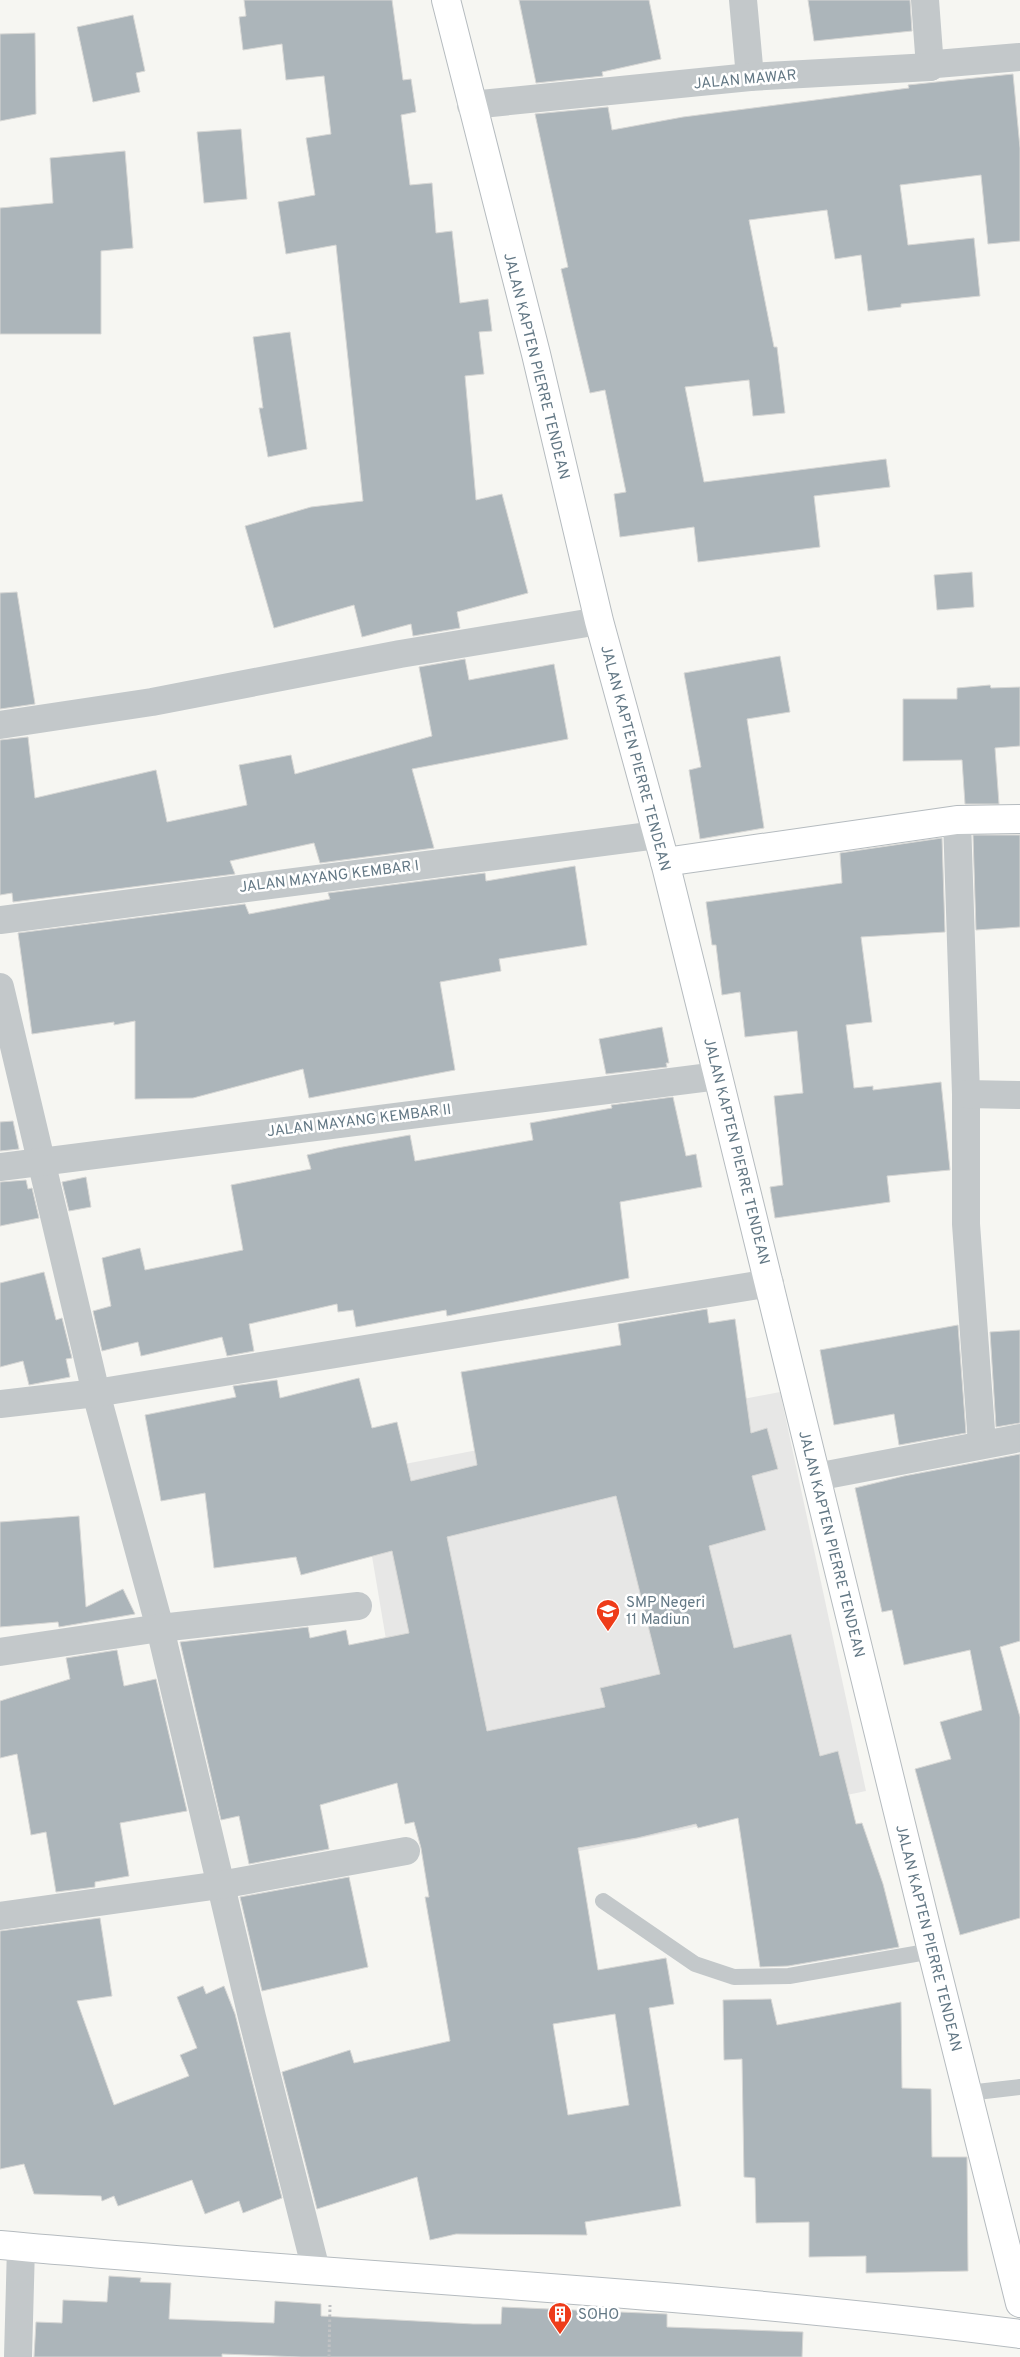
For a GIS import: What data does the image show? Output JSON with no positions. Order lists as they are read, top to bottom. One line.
{"streets":{"main road":["JALAN KAPTEN PIERRE TENDEAN"],"street":["JALAN MAWAR","JALAN MAYANG KEMBAR I","JALAN MAYANG KEMBAR II"]},"crossings":[["JALAN MAWAR","JALAN KAPTEN PIERRE TENDEAN"],["JALAN KAPTEN PIERRE TENDEAN","JALAN MAYANG KEMBAR I"],["JALAN KAPTEN PIERRE TENDEAN","JALAN MAYANG KEMBAR II"]],"places":{"school or university":["SMP Negeri 11 Madiun"],"building":["SOHO"]}}
